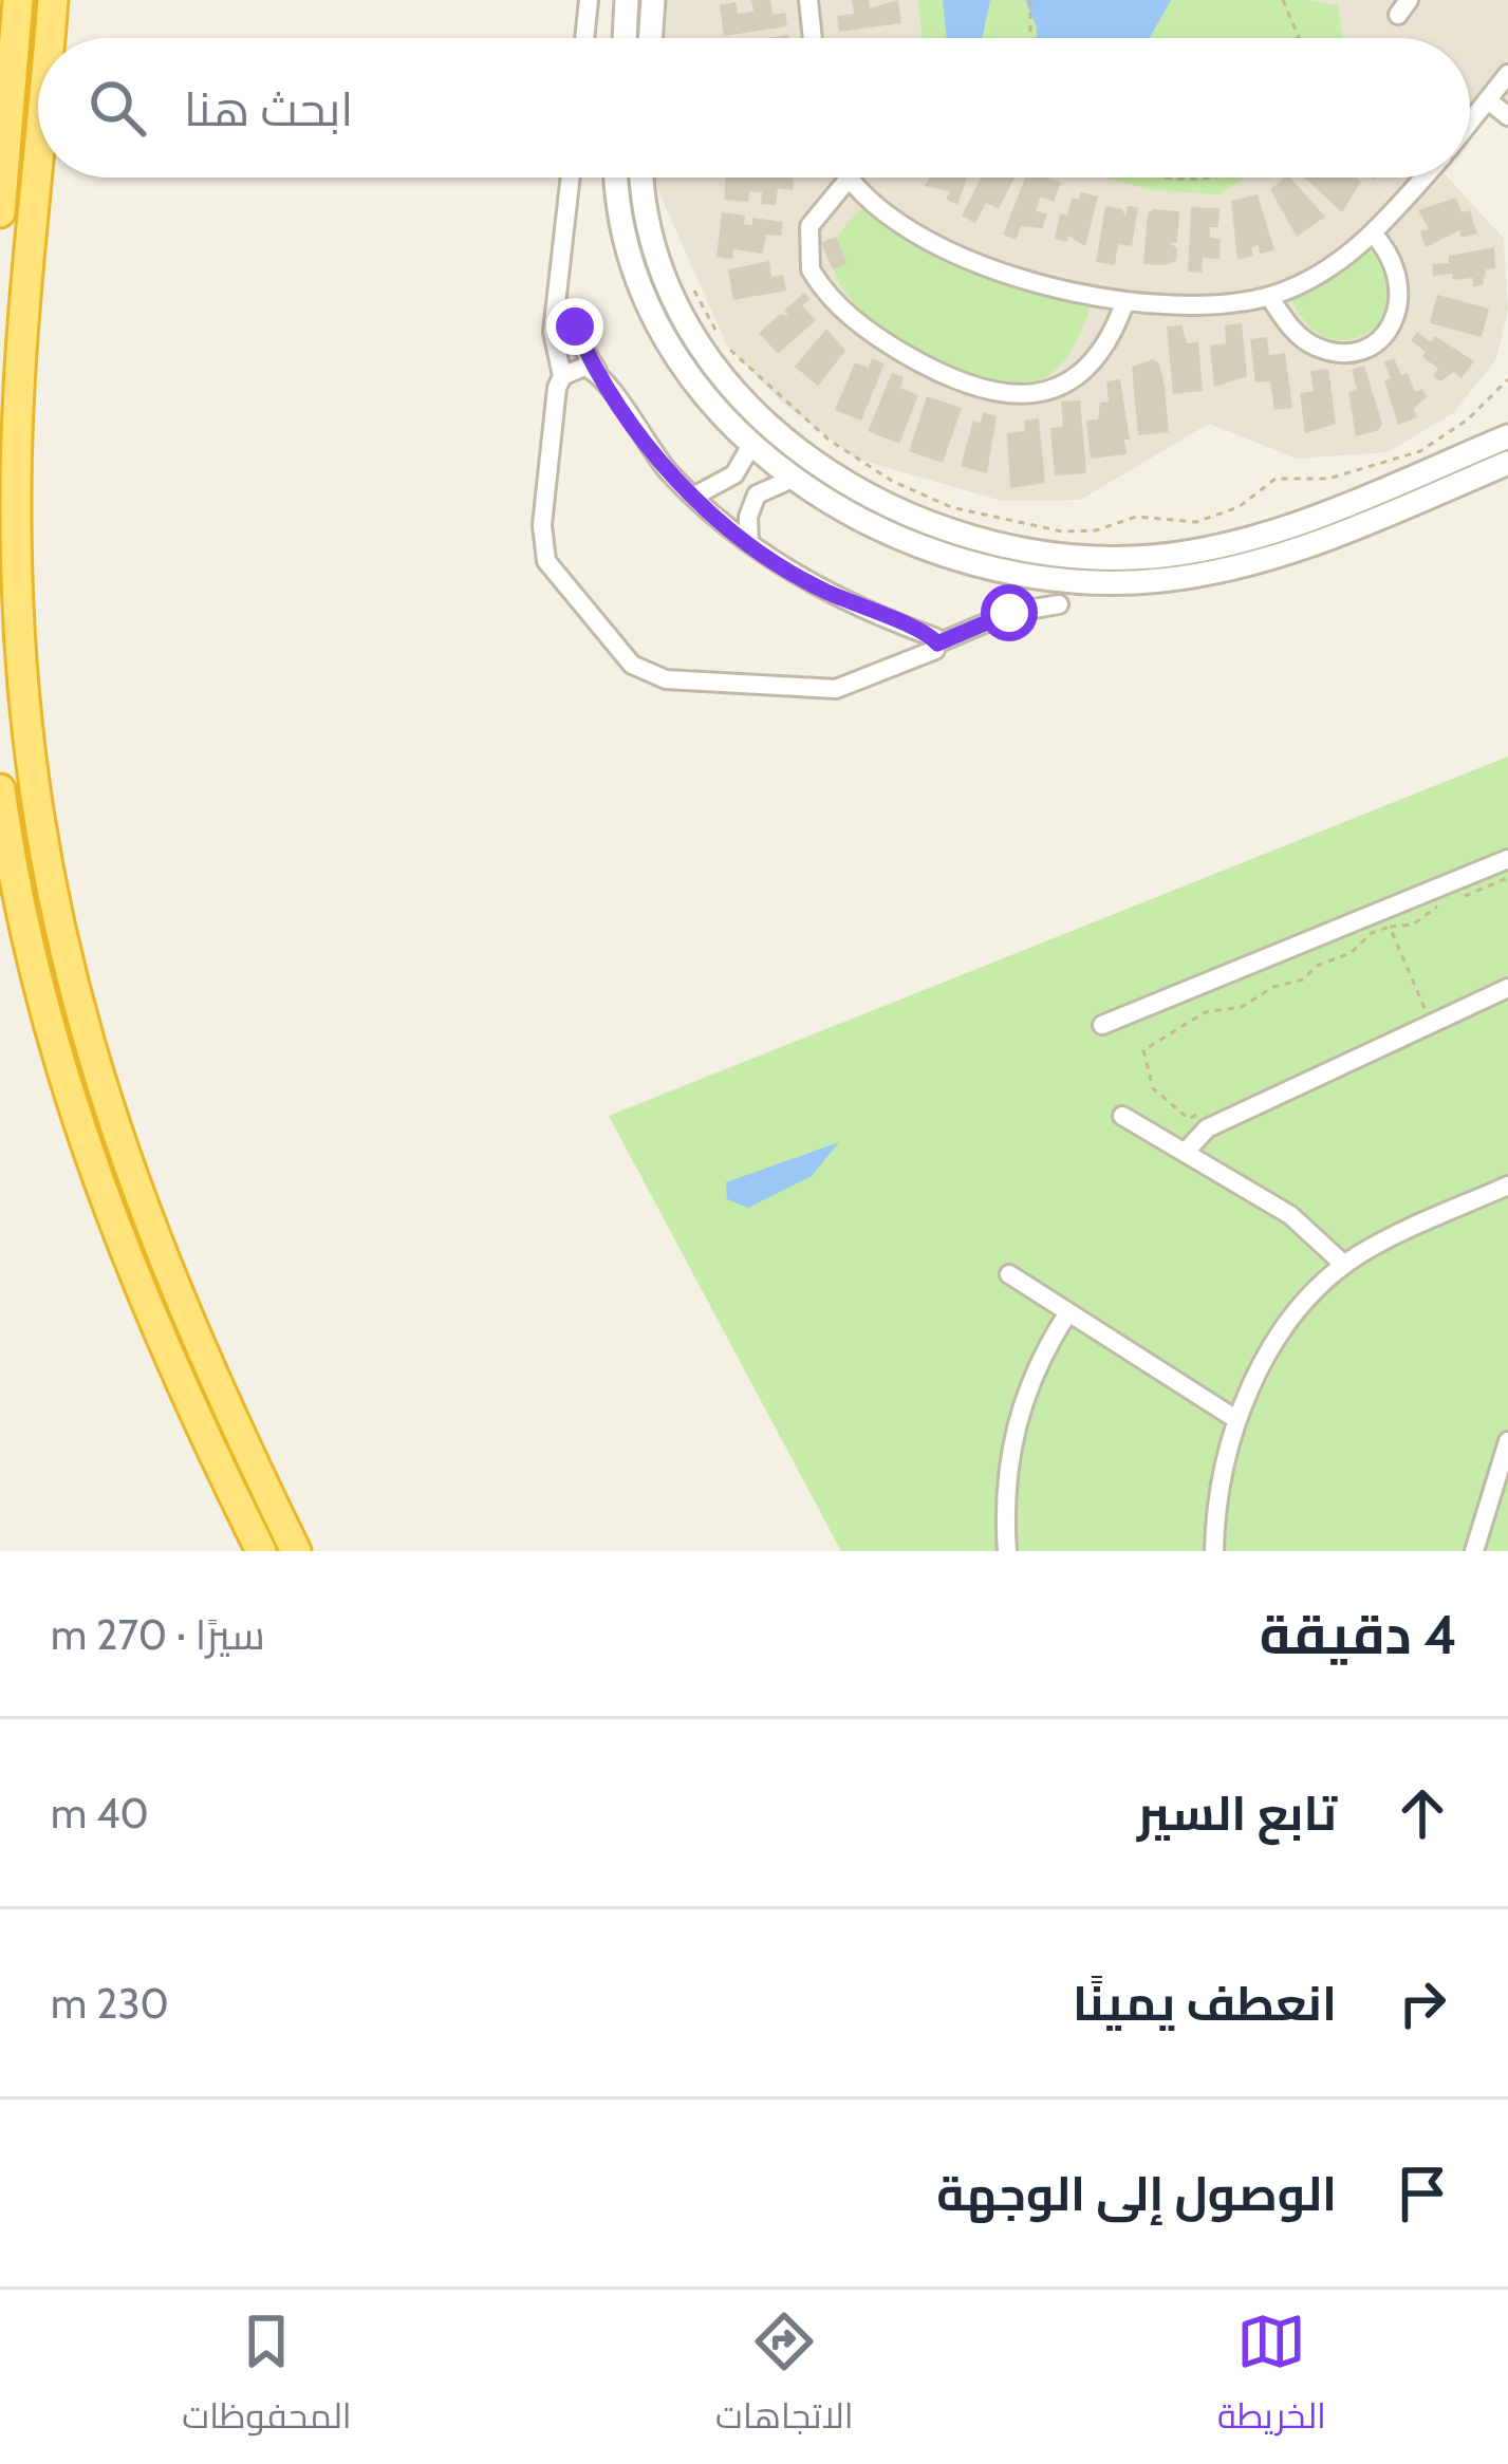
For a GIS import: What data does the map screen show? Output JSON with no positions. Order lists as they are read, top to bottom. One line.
{"page":{"search":"ابحث هنا","heading":["4 دقيقة","سيرًا · 270 m"],"list":[["تابع السير","40 m"],["انعطف يمينًا","230 m"],"الوصول إلى الوجهة"],"nav":["الخريطة","الاتجاهات","المحفوظات"]}}
